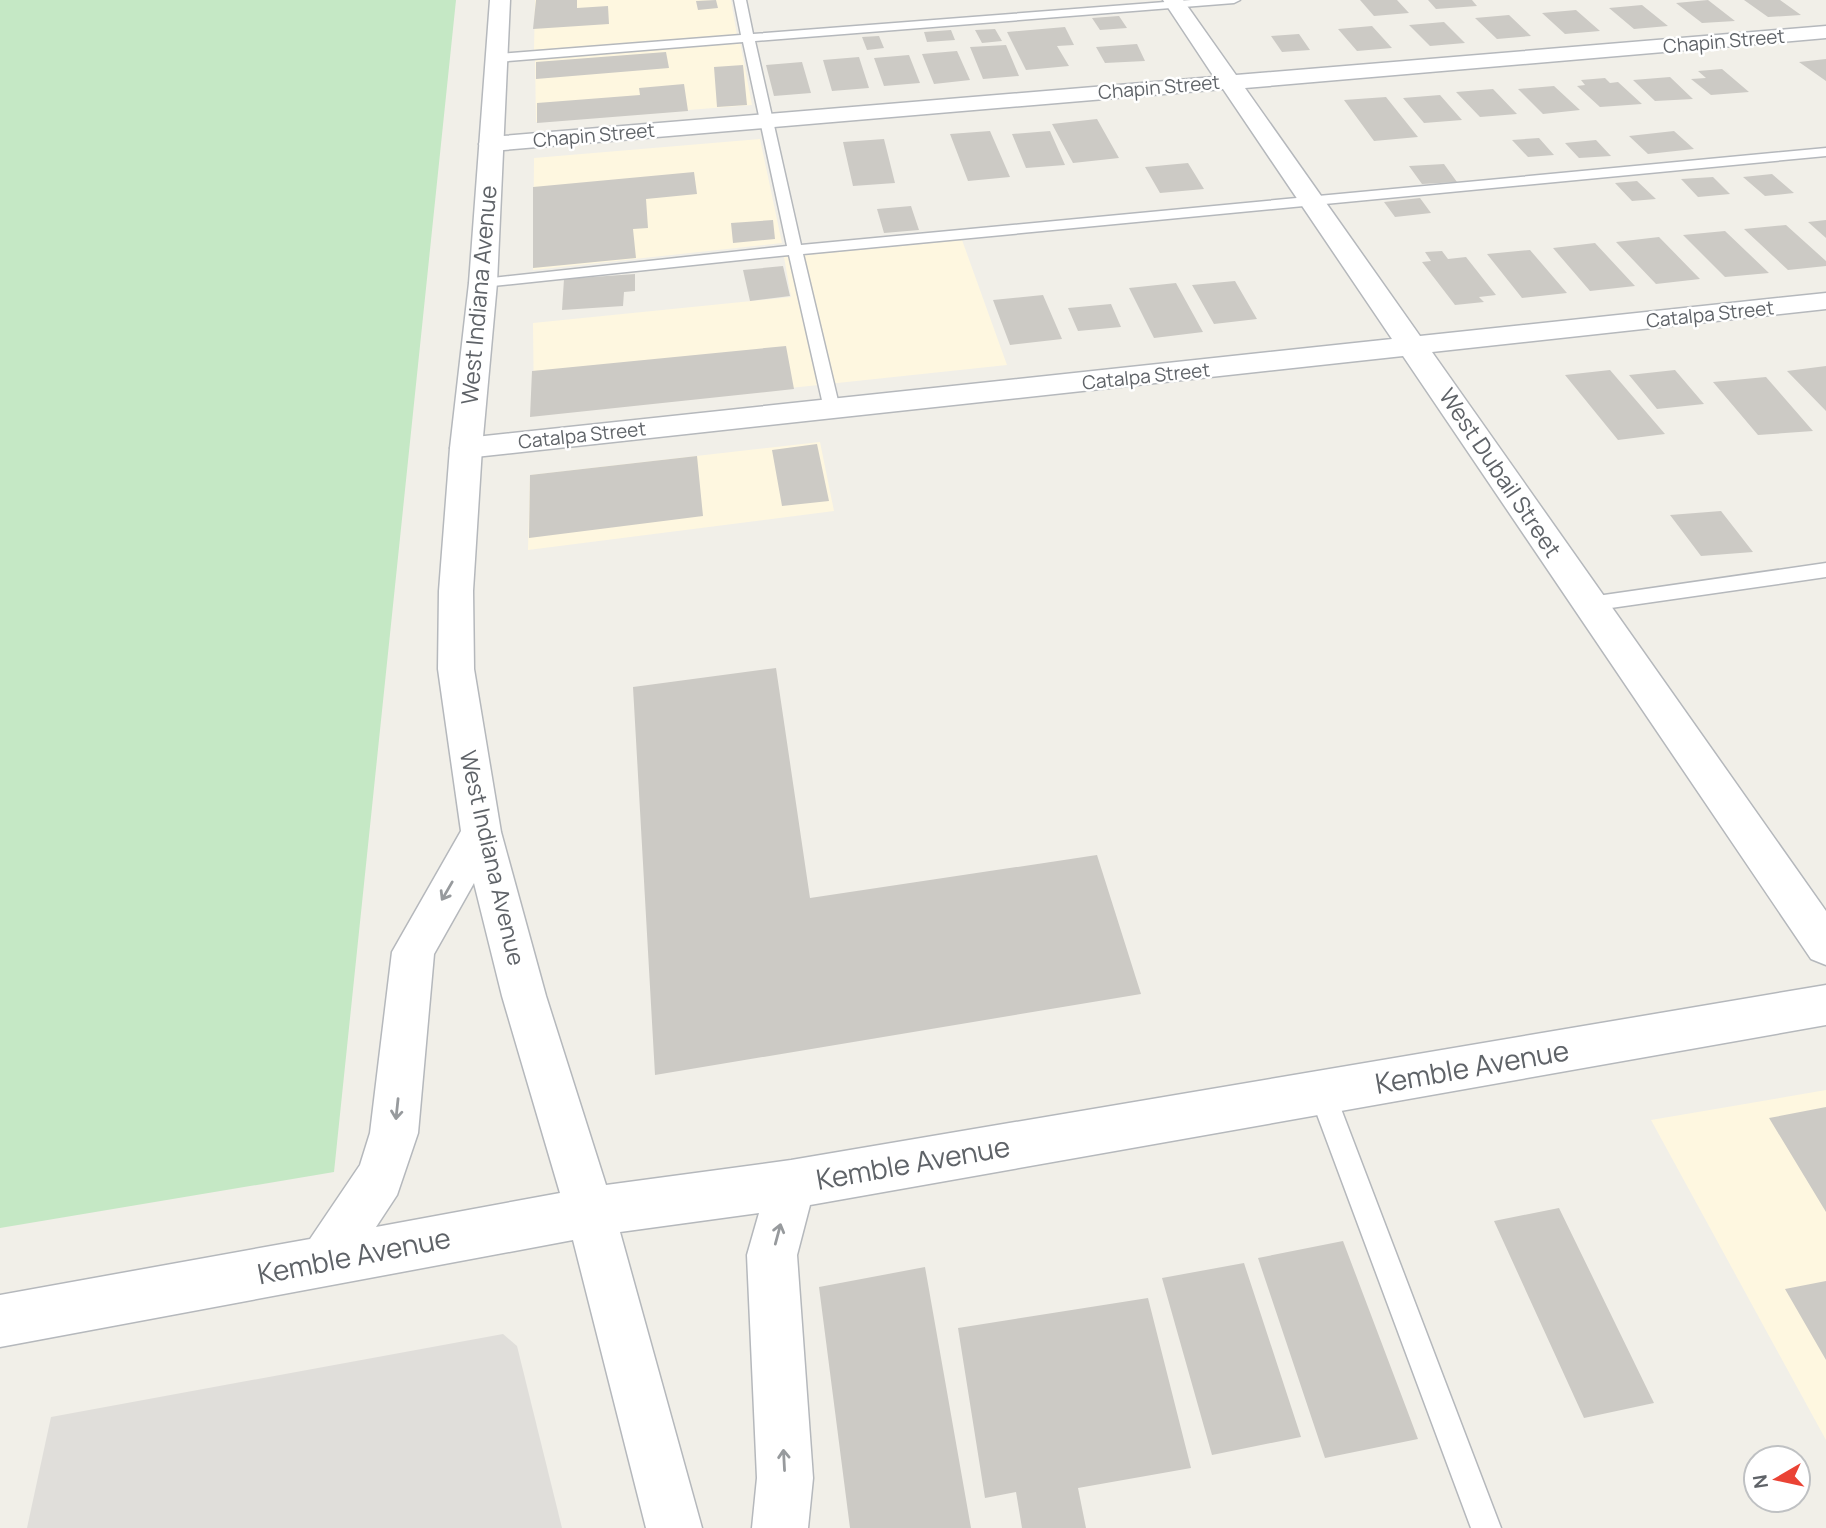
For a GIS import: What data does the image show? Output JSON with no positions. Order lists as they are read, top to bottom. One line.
{"streets":{"street":["Chapin Street","West Indiana Avenue","Catalpa Street","West Dubail Street","Kemble Avenue"]},"crossings":[["Chapin Street","West Indiana Avenue"],["Chapin Street","West Dubail Street"],["West Indiana Avenue","Catalpa Street"],["West Indiana Avenue","Kemble Avenue"],["Catalpa Street","West Dubail Street"]],"north":"left"}
